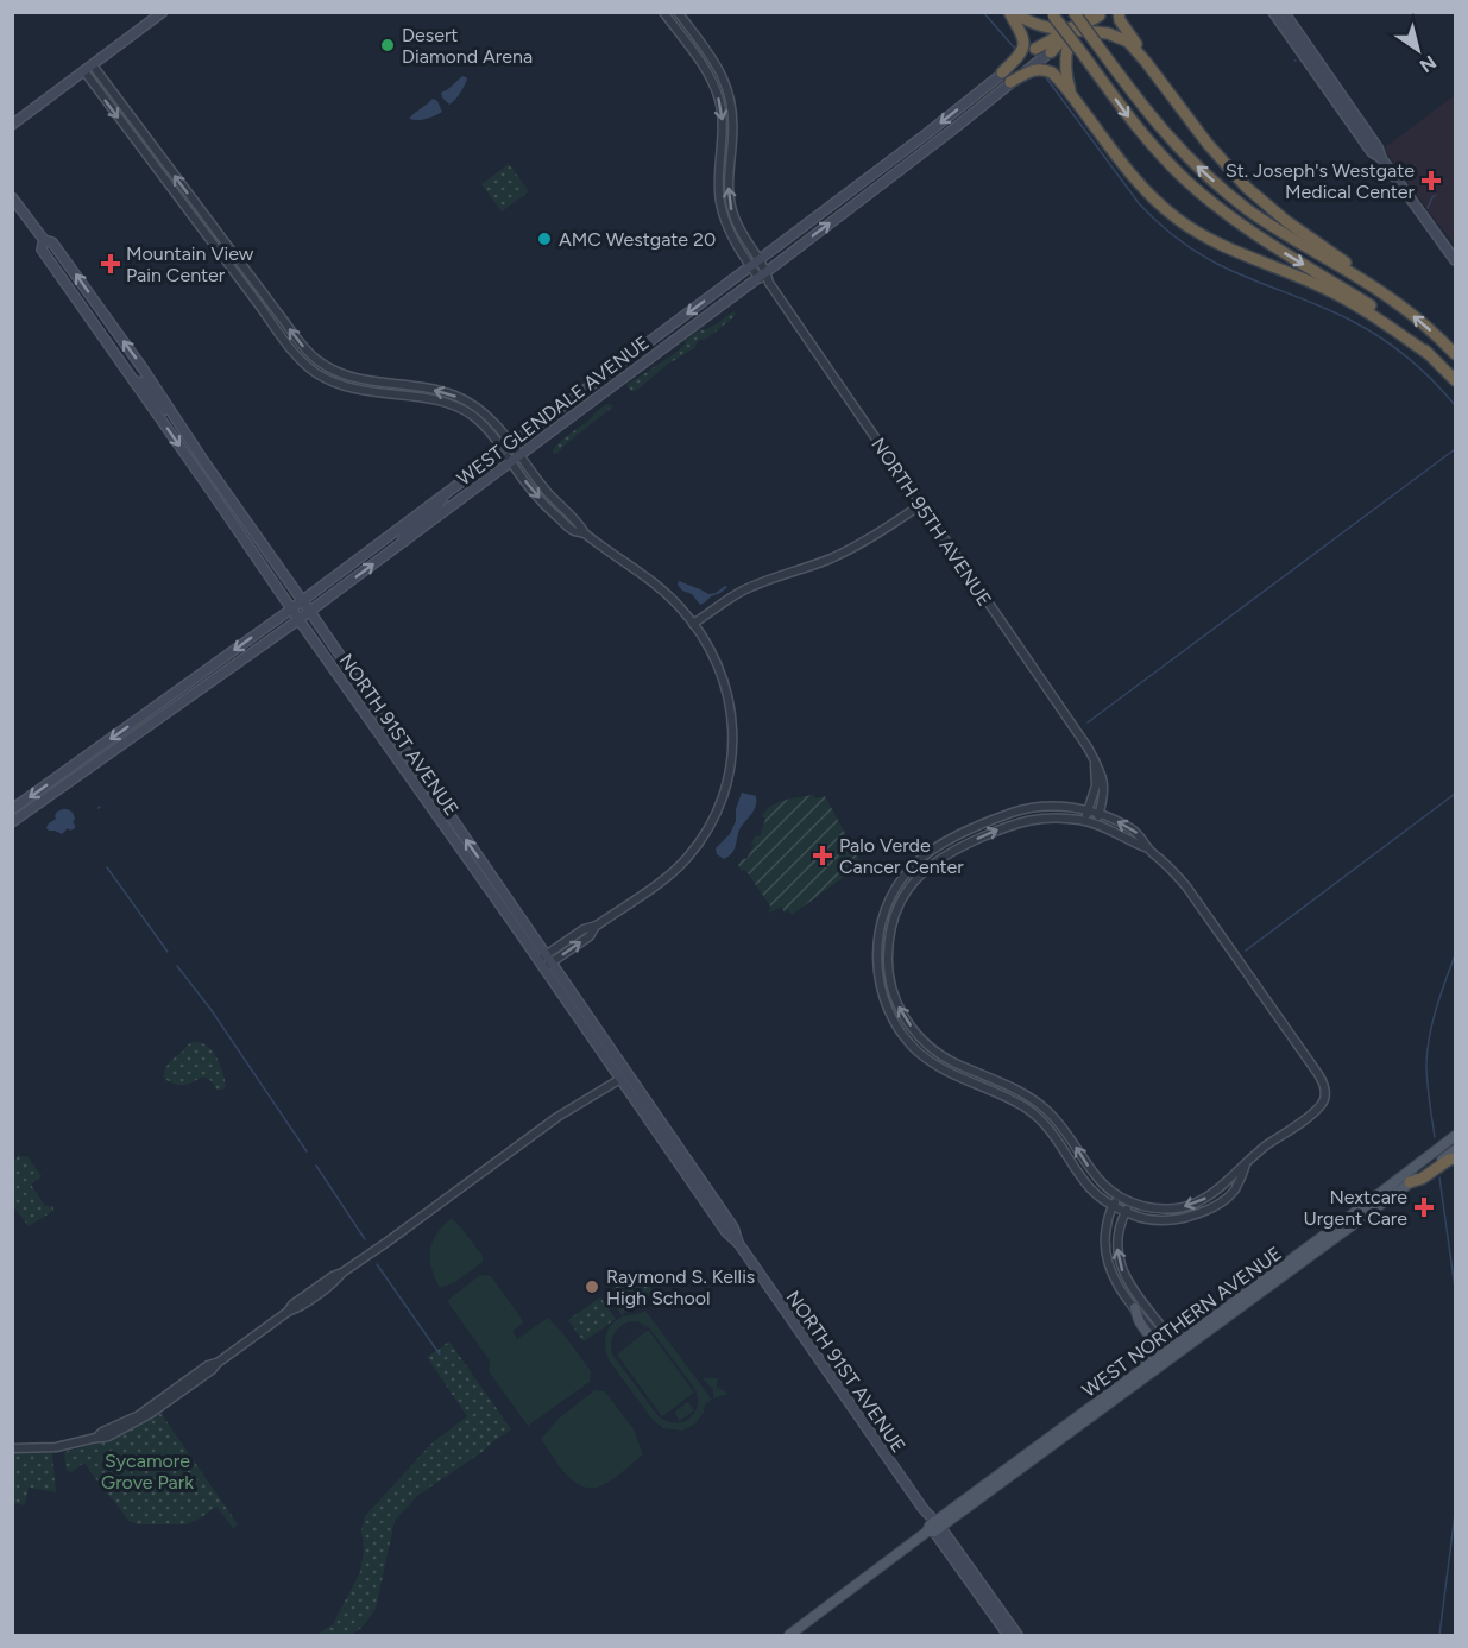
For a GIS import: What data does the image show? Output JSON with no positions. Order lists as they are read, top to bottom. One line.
{"streets":{"main road":["WEST GLENDALE AVENUE","NORTH 91ST AVENUE","WEST NORTHERN AVENUE"],"street":["NORTH 95TH AVENUE"]},"crossings":[["WEST GLENDALE AVENUE","NORTH 95TH AVENUE"],["WEST GLENDALE AVENUE","NORTH 91ST AVENUE"],["NORTH 91ST AVENUE","WEST NORTHERN AVENUE"]],"parks":["Sycamore Grove Park"],"places":{"other":["Desert Diamond Arena","AMC Westgate 20","Raymond S. Kellis High School"],"health":["St. Joseph's Westgate Medical Center","Mountain View Pain Center","Palo Verde Cancer Center","Nextcare Urgent Care"]},"north":"bottom right"}
